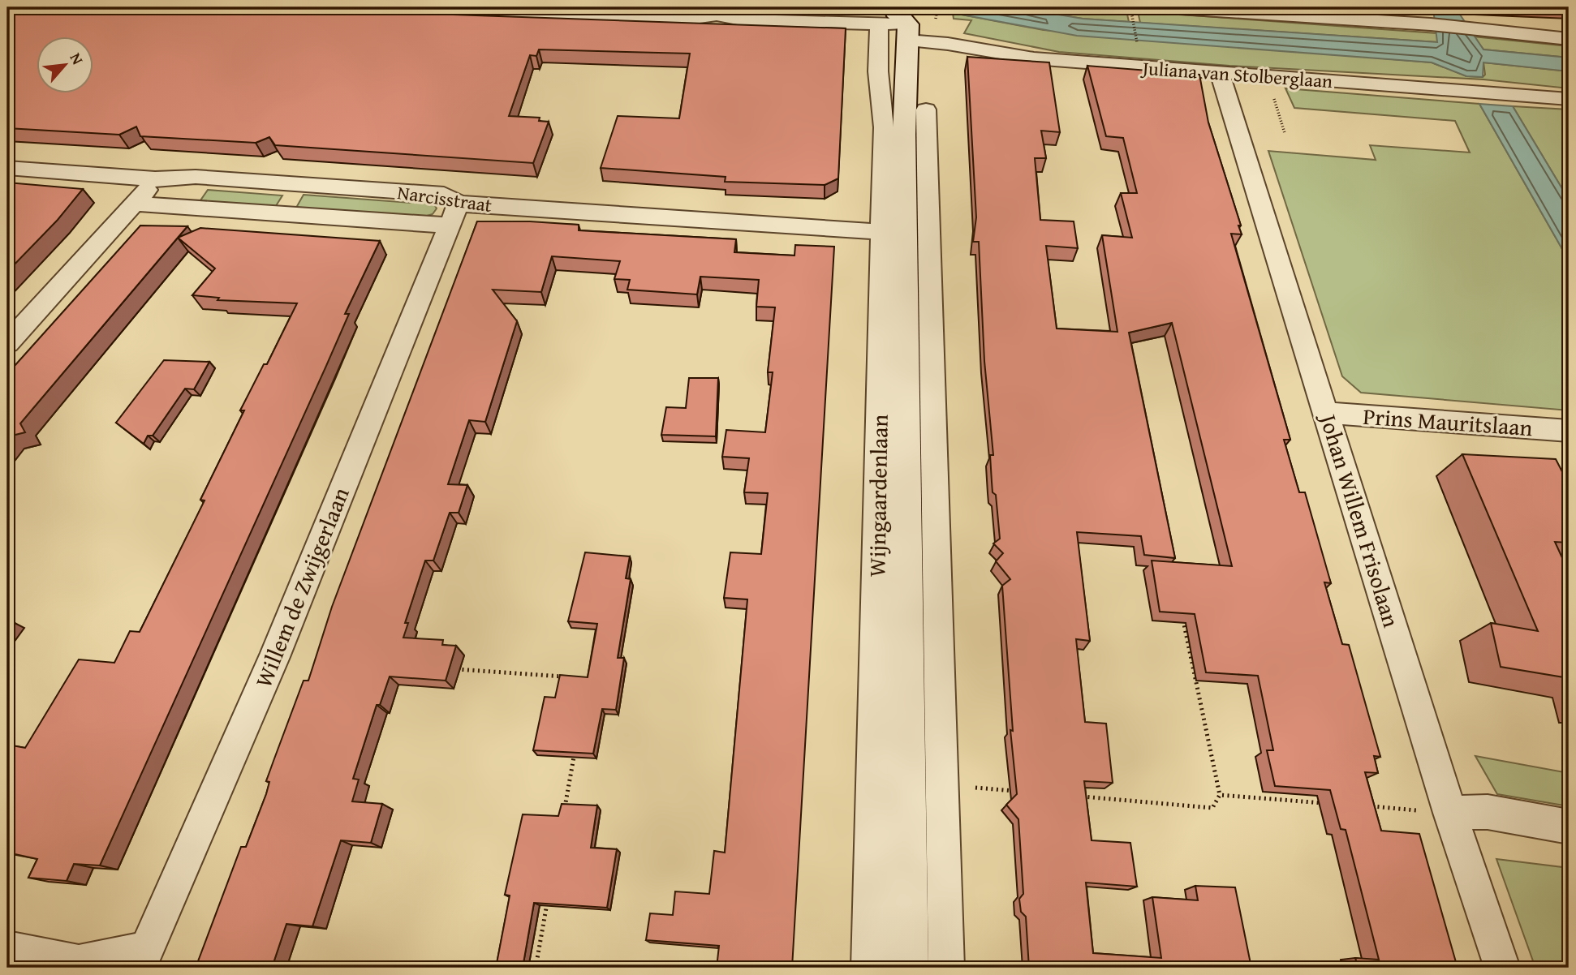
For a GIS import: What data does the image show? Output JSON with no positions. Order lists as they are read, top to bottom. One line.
{"streets":{"main road":["Wijngaardenlaan"],"street":["Juliana van Stolberglaan","Narcisstraat","Prins Mauritslaan","Johan Willem Frisolaan","Willem de Zwijgerlaan"]},"crossings":[["Juliana van Stolberglaan","Wijngaardenlaan"],["Juliana van Stolberglaan","Johan Willem Frisolaan"],["Narcisstraat","Wijngaardenlaan"],["Narcisstraat","Willem de Zwijgerlaan"],["Prins Mauritslaan","Johan Willem Frisolaan"]],"north":"top right"}
